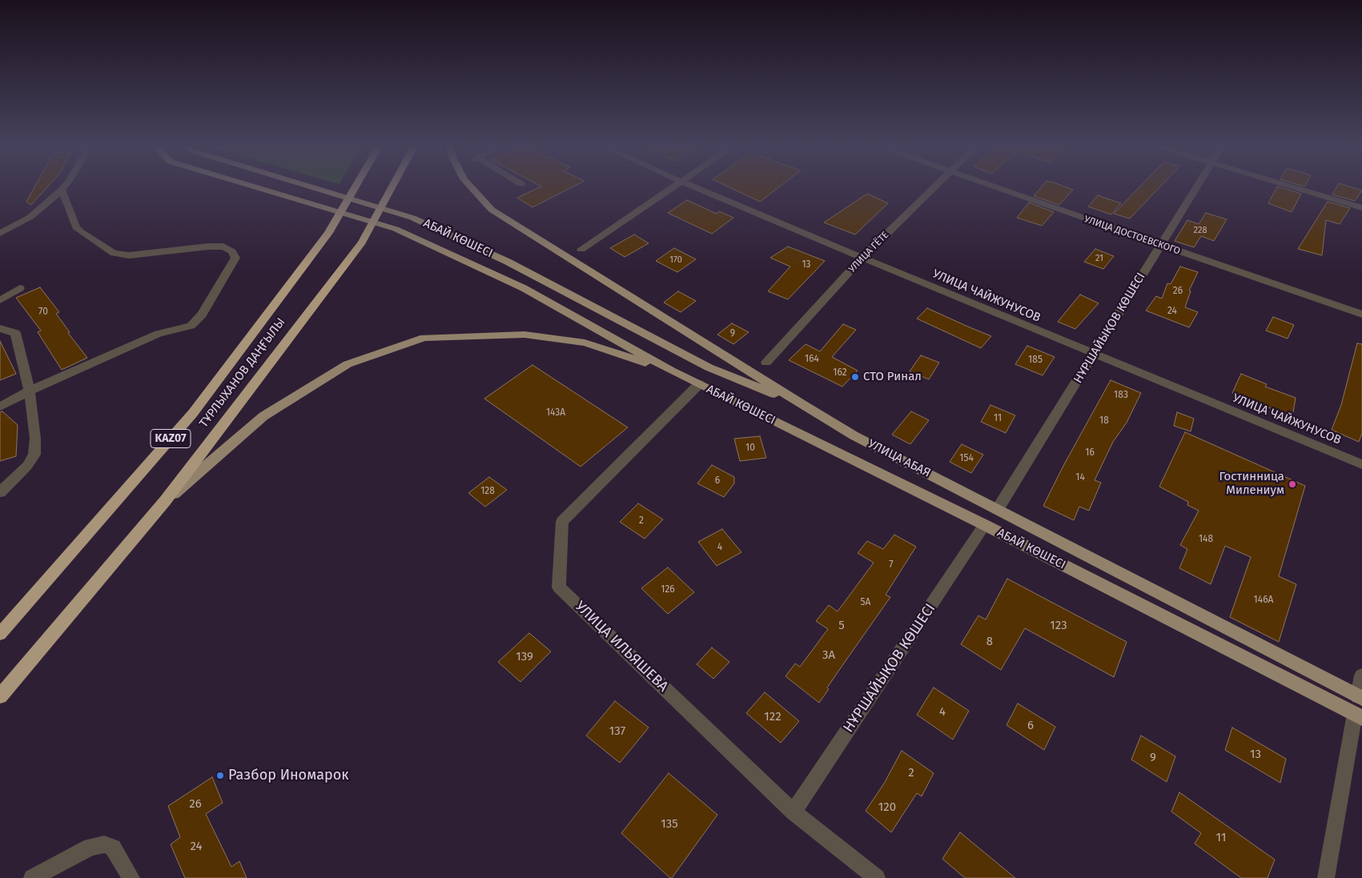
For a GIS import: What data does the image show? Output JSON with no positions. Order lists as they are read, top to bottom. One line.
{"streets":{"highway":["ТҰРЛЫХАНОВ ДАҢҒЫЛЫ","KAZ07"],"main road":["АБАЙ КӨШЕСІ","УЛИЦА АБАЯ"],"street":["УЛИЦА ДОСТОЕВСКОГО","УЛИЦА ГЁТЕ","УЛИЦА ЧАЙЖУНУСОВ","НҰРШАЙЫҚОВ КӨШЕСІ","УЛИЦА ИЛЬЯШЕВА"]},"crossings":[["УЛИЦА ДОСТОЕВСКОГО","НҰРШАЙЫҚОВ КӨШЕСІ"],["АБАЙ КӨШЕСІ","НҰРШАЙЫҚОВ КӨШЕСІ"],["АБАЙ КӨШЕСІ","УЛИЦА АБАЯ"],["АБАЙ КӨШЕСІ","УЛИЦА ИЛЬЯШЕВА"],["УЛИЦА ГЁТЕ","УЛИЦА ЧАЙЖУНУСОВ"],["УЛИЦА ЧАЙЖУНУСОВ","НҰРШАЙЫҚОВ КӨШЕСІ"],["НҰРШАЙЫҚОВ КӨШЕСІ","УЛИЦА АБАЯ"],["НҰРШАЙЫҚОВ КӨШЕСІ","УЛИЦА ИЛЬЯШЕВА"]],"places":["СТО Ринал","Гостинница Милениум","Разбор Иномарок"],"house_numbers":["228","21","170","13","26","24","70","9","164","185","162","183","143А","11","18","10","16","154","14","6","128","2","148","4","7","126","146А","5A","5","123","8","3A","139","4","122","6","137","13","9","2","26","120","135","11","24"]}
